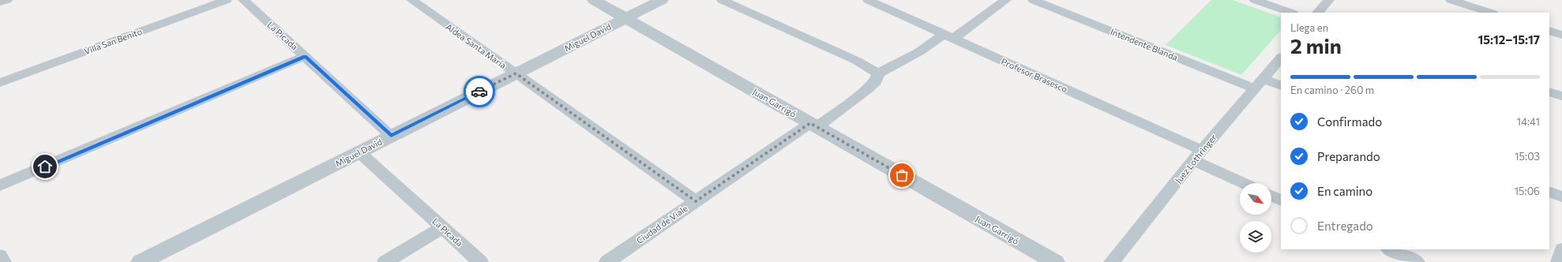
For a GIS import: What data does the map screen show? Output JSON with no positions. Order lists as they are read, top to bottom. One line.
{"streets":{"street":["La Picada","Miguel David","Villa San Benito","Intendente Blanda","Aldea Santa María","Profesor Brasesco","Juan Garrigó","Juez Lothringer","Ciudad de Viale"]},"crossings":[["La Picada","Miguel David"],["Miguel David","Aldea Santa María"],["Miguel David","Juan Garrigó"],["Intendente Blanda","Juez Lothringer"],["Aldea Santa María","Ciudad de Viale"],["Profesor Brasesco","Juez Lothringer"],["Juan Garrigó","Ciudad de Viale"]],"north":"bottom right","page":{"heading":["2 min","Llega en","15:12–15:17"],"bar":"En camino · 260 m","list":[["Confirmado","14:41"],["Preparando","15:03"],["En camino","15:06"],"Entregado"]}}
